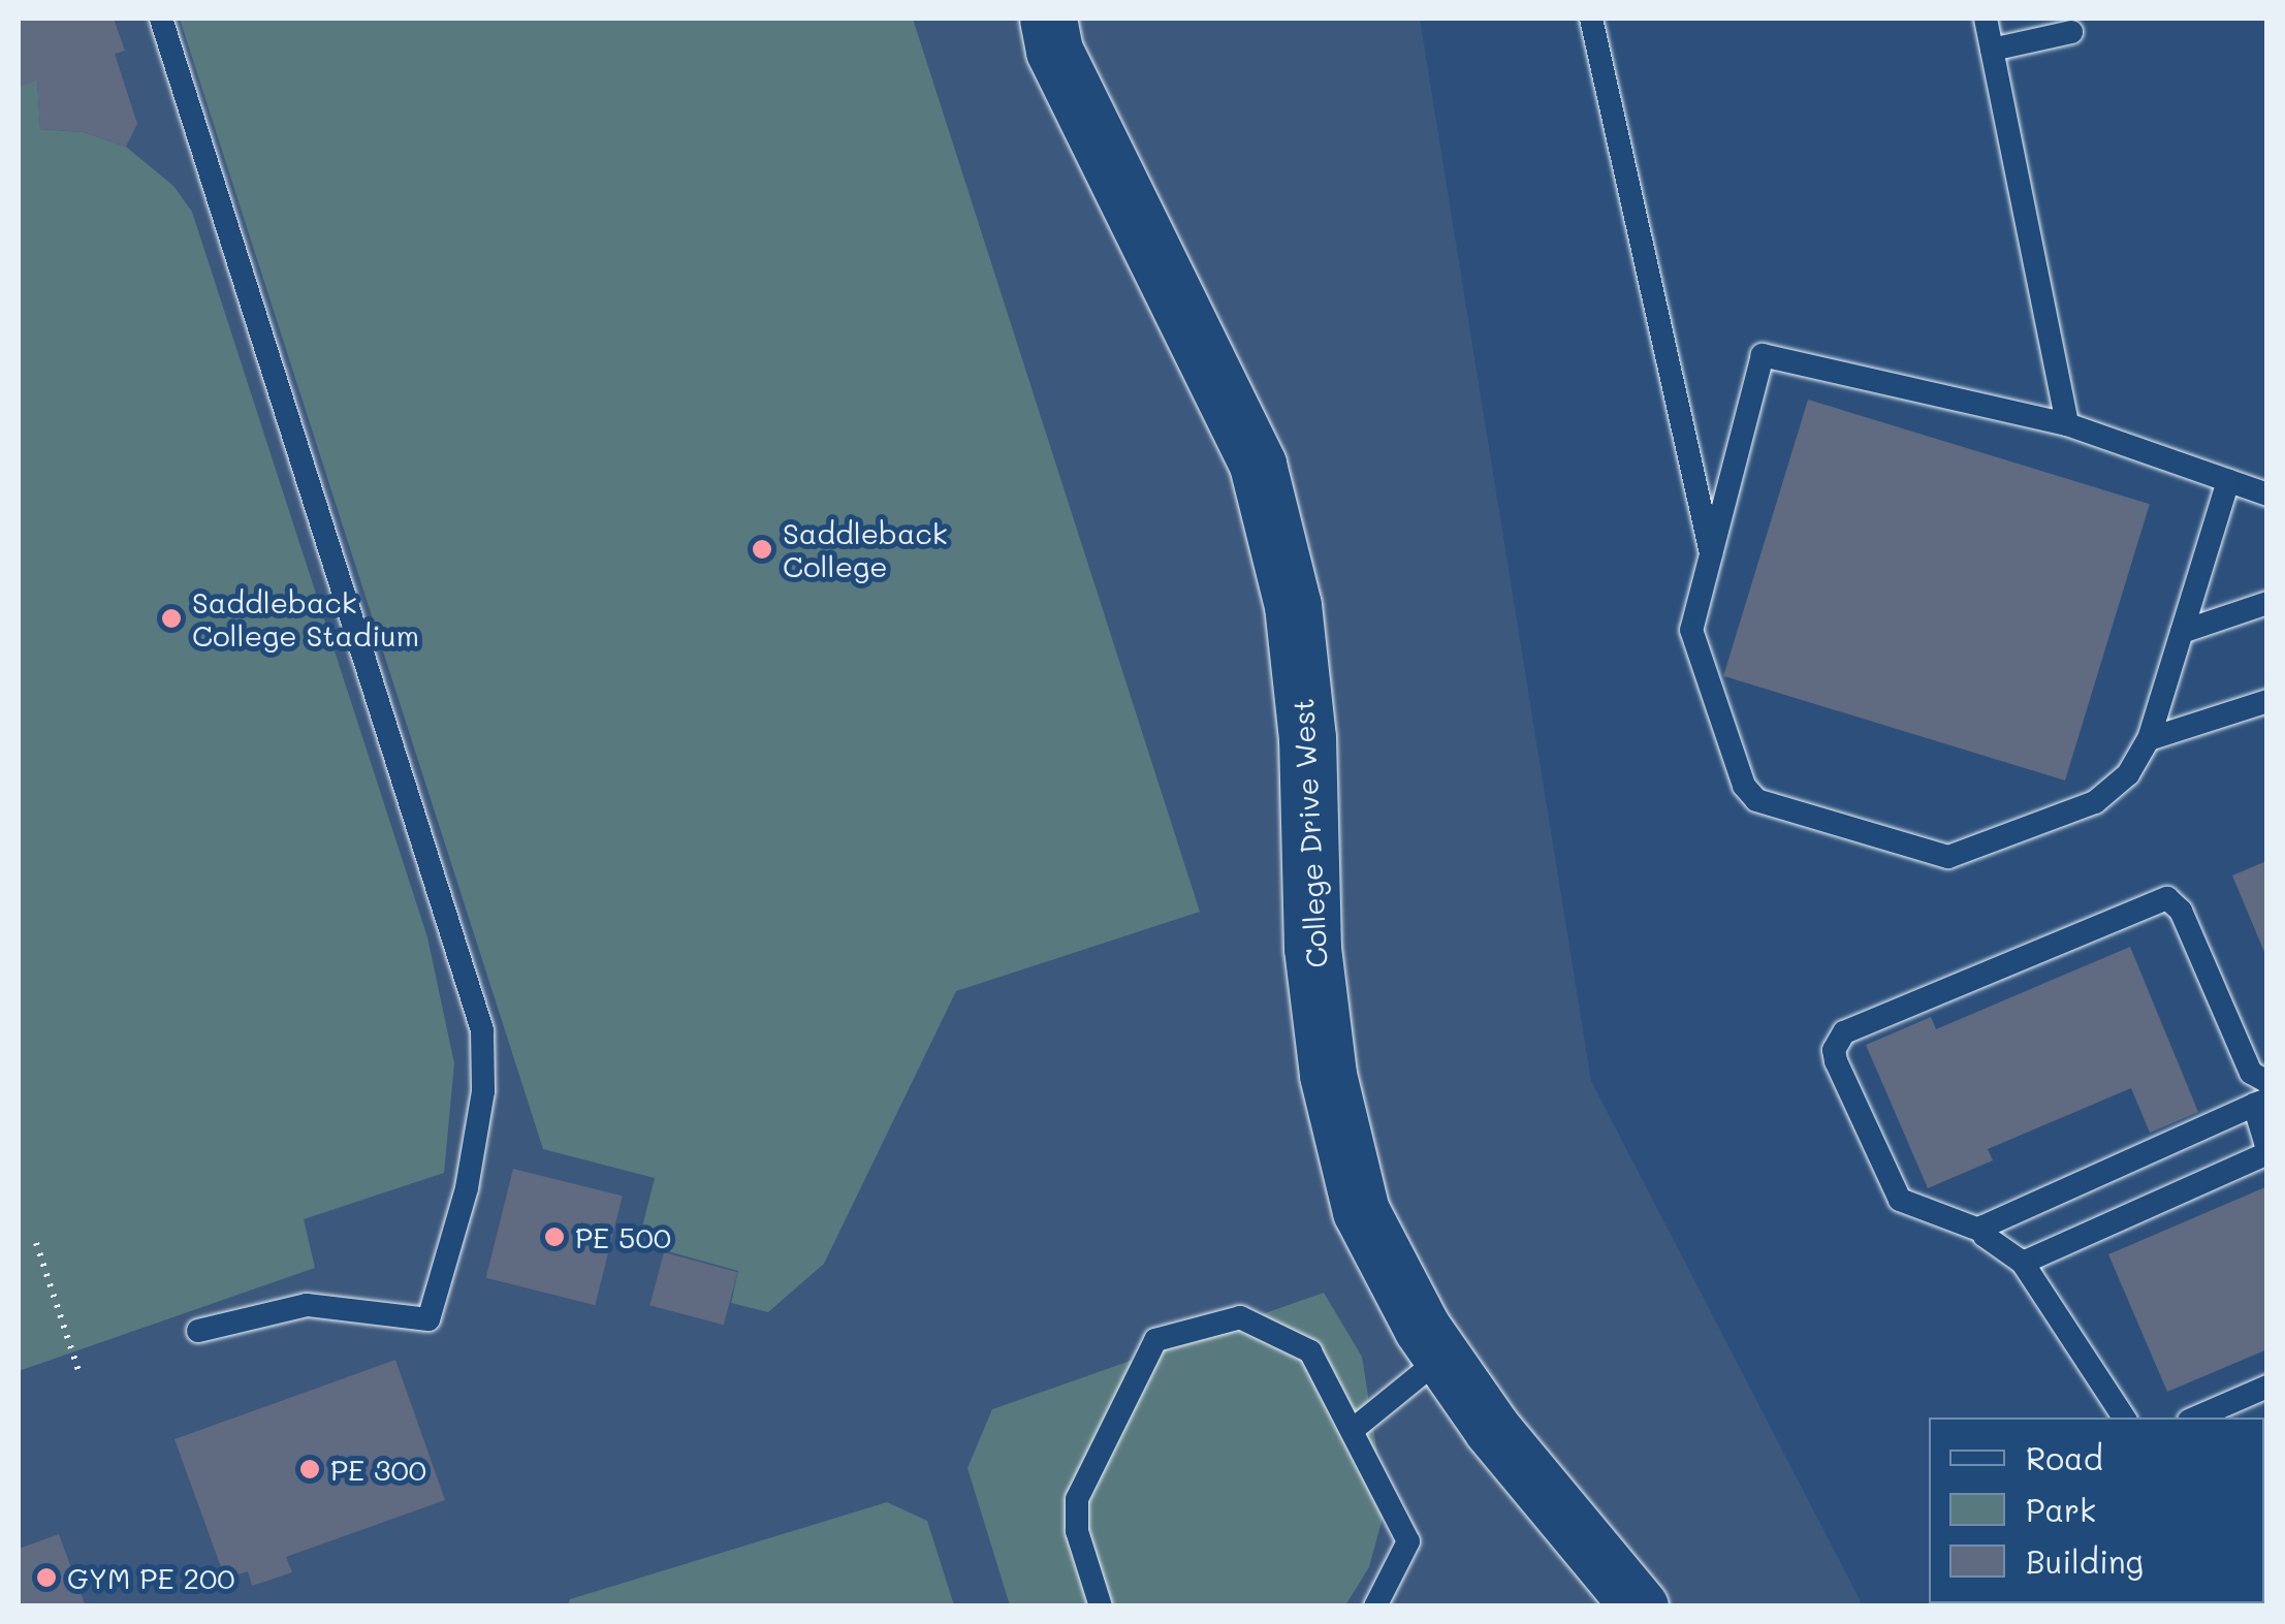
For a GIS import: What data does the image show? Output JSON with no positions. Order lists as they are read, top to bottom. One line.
{"streets":{"street":["College Drive West"]},"places":["Saddleback College","Saddleback College Stadium","PE 500","PE 300","GYM PE 200"],"legend":["Road","Park","Building"]}
